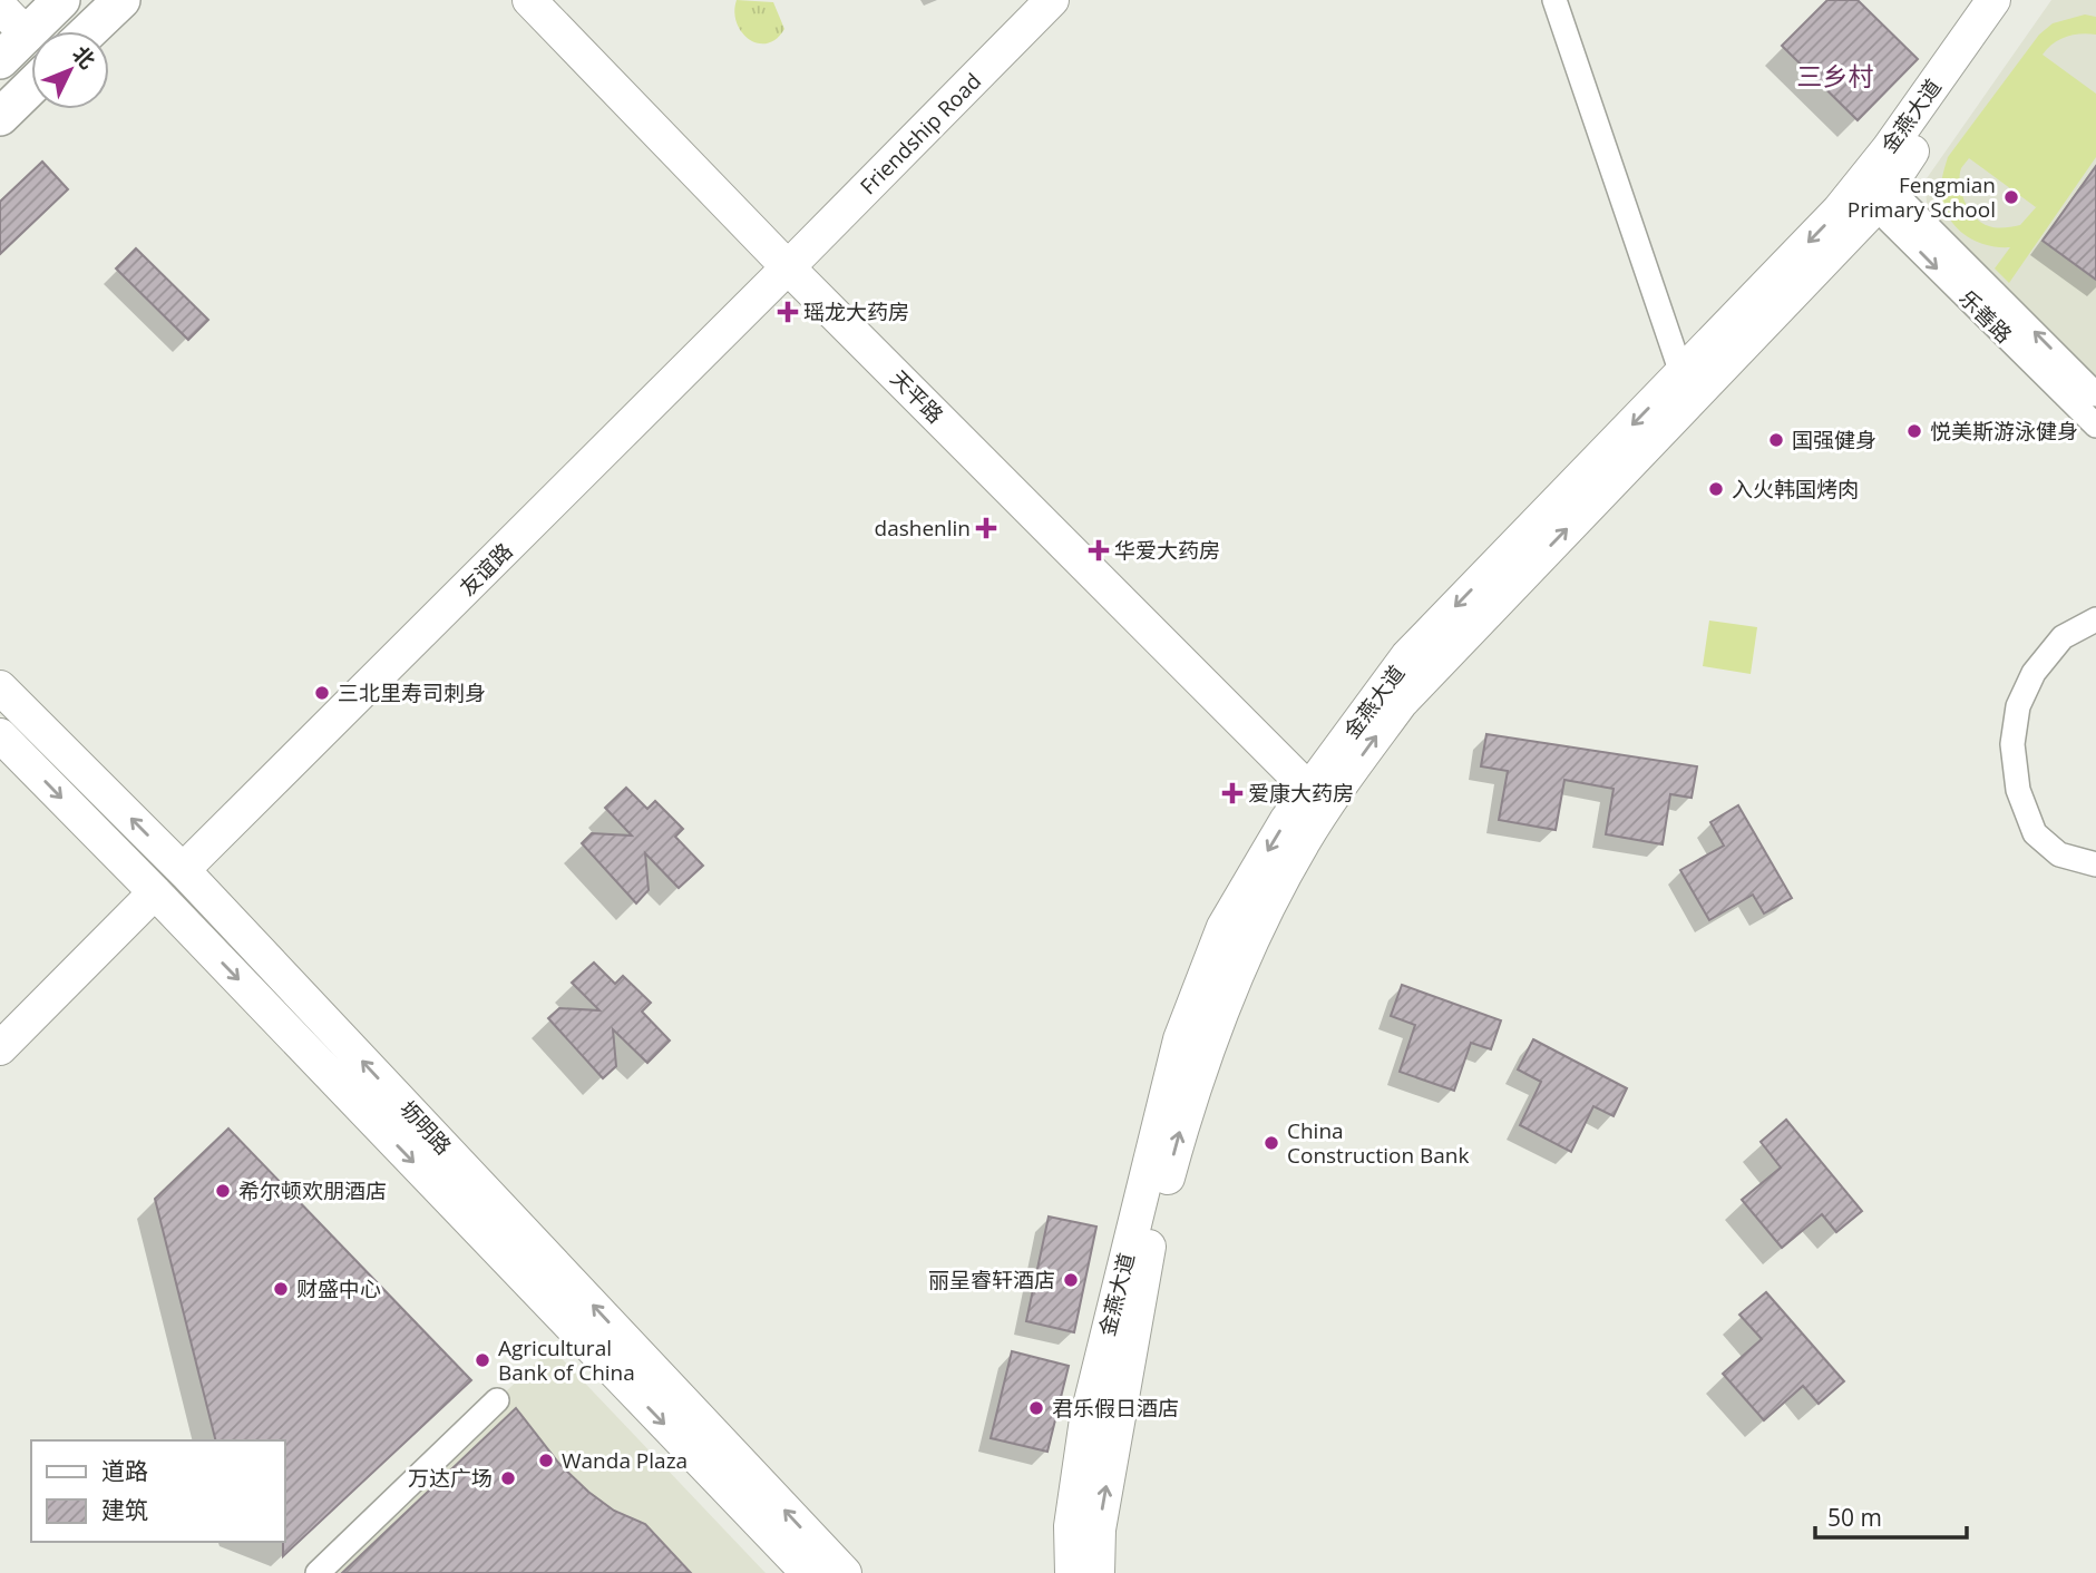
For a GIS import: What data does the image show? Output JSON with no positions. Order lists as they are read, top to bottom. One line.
{"streets":{"main road":["金燕大道","Friendship Road","天平路","友谊路","坜明路"],"street":["乐善路"]},"crossings":[["金燕大道","乐善路"],["金燕大道","天平路"],["Friendship Road","天平路"],["Friendship Road","友谊路"],["天平路","友谊路"],["友谊路","坜明路"]],"districts":["三乡村"],"places":{"other":["Fengmian Primary School","悦美斯游泳健身","国强健身","入火韩国烤肉","三北里寿司刺身","China Construction Bank","希尔顿欢朋酒店","丽呈睿轩酒店","财盛中心","Agricultural Bank of China","君乐假日酒店","Wanda Plaza","万达广场"],"health":["瑶龙大药房","dashenlin","华爱大药房","爱康大药房"]},"legend":["道路","建筑"],"scale_bar":"50 m","north":"top right"}
